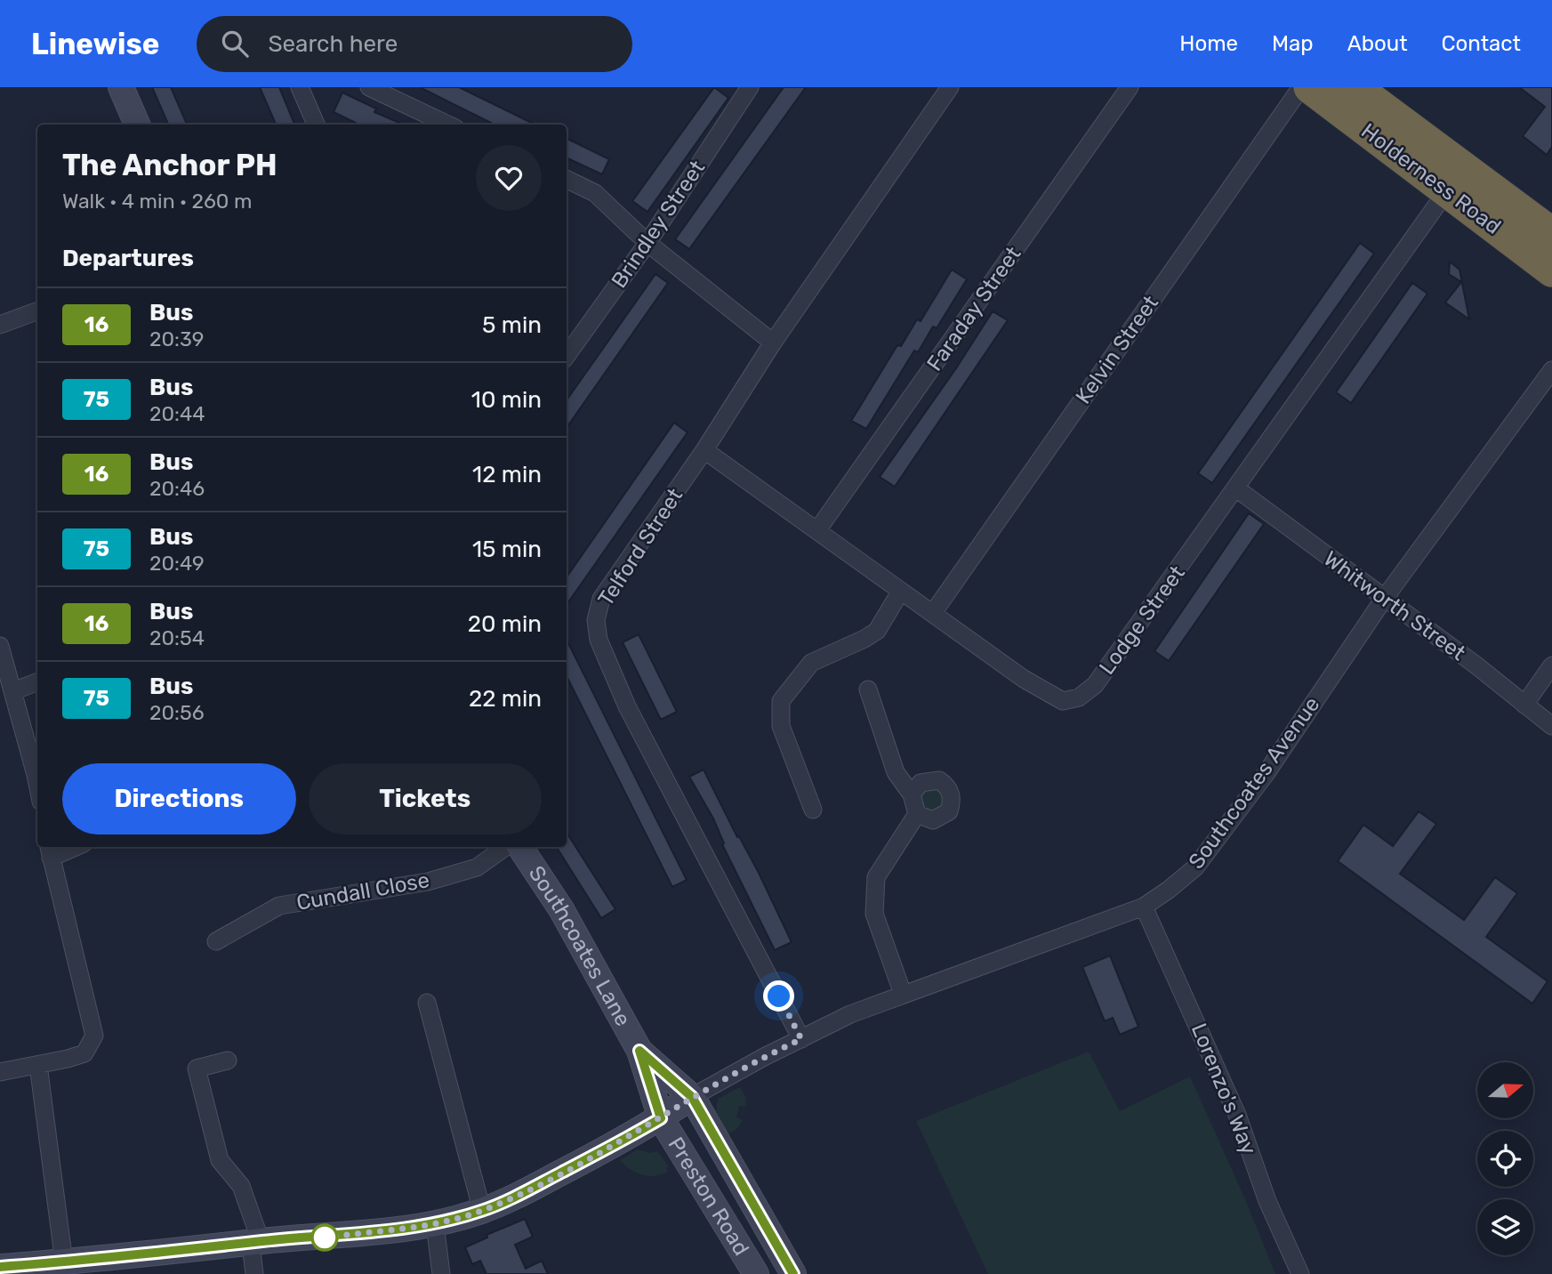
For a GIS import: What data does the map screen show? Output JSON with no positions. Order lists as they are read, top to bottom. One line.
{"streets":{"highway":["Holderness Road"],"street":["Brindley Street","Faraday Street","Kelvin Street","Telford Street","Whitworth Street","Lodge Street","Southcoates Avenue","Cundall Close","Southcoates Lane","Lorenzo's Way","Preston Road"]},"crossings":[["Holderness Road","Lodge Street"],["Faraday Street","Lodge Street"],["Kelvin Street","Lodge Street"],["Telford Street","Lodge Street"],["Telford Street","Southcoates Avenue"],["Whitworth Street","Lodge Street"],["Whitworth Street","Southcoates Avenue"],["Southcoates Avenue","Southcoates Lane"],["Southcoates Avenue","Lorenzo's Way"],["Southcoates Avenue","Preston Road"],["Southcoates Lane","Preston Road"]],"lines":["bus line 16"],"north":"right","page":{"header":"Linewise","search":"Search here","nav":["Home","Map","About","Contact"],"heading":[["The Anchor PH","Walk · 4 min · 260 m"],"Departures"],"list":[{"mark":"16","name":"Bus","note":"20:39","value":"5 min"},{"mark":"75","name":"Bus","note":"20:44","value":"10 min"},{"mark":"16","name":"Bus","note":"20:46","value":"12 min"},{"mark":"75","name":"Bus","note":"20:49","value":"15 min"},{"mark":"16","name":"Bus","note":"20:54","value":"20 min"},{"mark":"75","name":"Bus","note":"20:56","value":"22 min"}],"buttons":["Directions","Tickets"]}}
